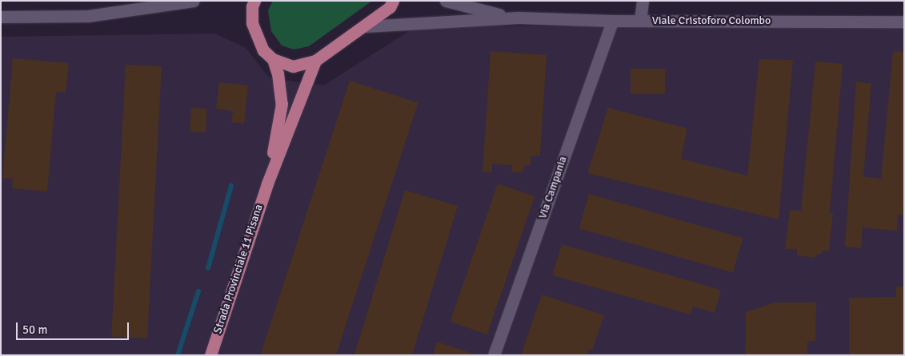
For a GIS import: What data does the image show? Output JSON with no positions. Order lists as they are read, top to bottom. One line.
{"streets":{"main road":["Strada Provinciale 11 Pisana"],"street":["Viale Cristoforo Colombo","Via Campania"]},"crossings":[["Viale Cristoforo Colombo","Via Campania"]],"scale_bar":"50 m"}
